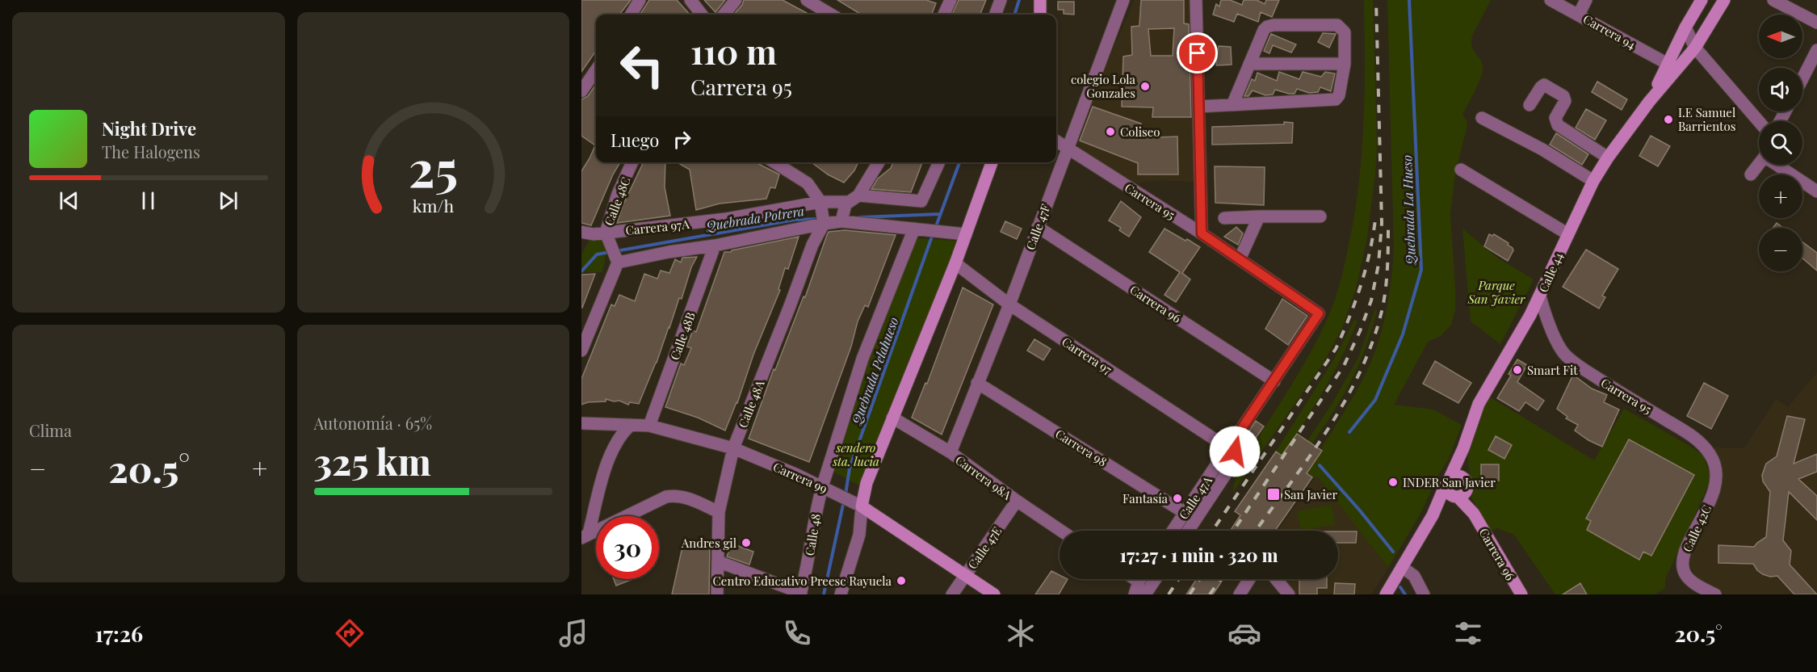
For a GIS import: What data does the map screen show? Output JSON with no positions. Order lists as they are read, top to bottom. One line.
{"streets":{"street":["Carrera 94","Calle 48C","Carrera 95","Carrera 97A","Calle 47F","Calle 44","Carrera 96","Calle 48B","Carrera 97","Calle 48A","Carrera 98","Carrera 99","Carrera 98A","Calle 47A","Calle 42C","Calle 48","Calle 47E"]},"crossings":[["Carrera 94","Calle 44"],["Calle 48C","Carrera 97A"],["Carrera 95","Calle 47F"],["Carrera 95","Calle 44"],["Carrera 95","Calle 47A"],["Carrera 95","Calle 42C"],["Calle 47F","Carrera 96"],["Calle 47F","Carrera 97"],["Calle 47F","Carrera 98"],["Calle 47F","Carrera 98A"],["Calle 44","Carrera 96"],["Carrera 96","Calle 47A"],["Calle 48B","Carrera 99"],["Carrera 97","Calle 47A"],["Calle 48A","Carrera 99"],["Carrera 98","Calle 47A"],["Carrera 99","Calle 48"],["Carrera 99","Calle 47E"],["Carrera 98A","Calle 47E"]],"water":["Quebrada La Hueso","Quebrada Potrera","Quebrada Pelahueso"],"parks":["Parque San Javier","sendero sta. lucia"],"places":{"other":["colegio Lola Gonzales","I.E Samuel Barrientos","Coliseo","Smart Fit","INDER San Javier","Fantasía","Andres gil","Centro Educativo Preesc Rayuela"],"transit":["San Javier"]},"north":"left","page":{"map_buttons":["+","−"],"turn":["110 m","Carrera 95"],"song":["Night Drive","The Halogens"],"then":"Luego","tile":["Clima",["Autonomía · 65%","325 km"]],"heat":["−","20.5°","+"],"limit":"30","trip":"17:27 · 1 min · 320 m","tabs":["17:26","20.5°"],"gauge":["25","km/h"]}}
